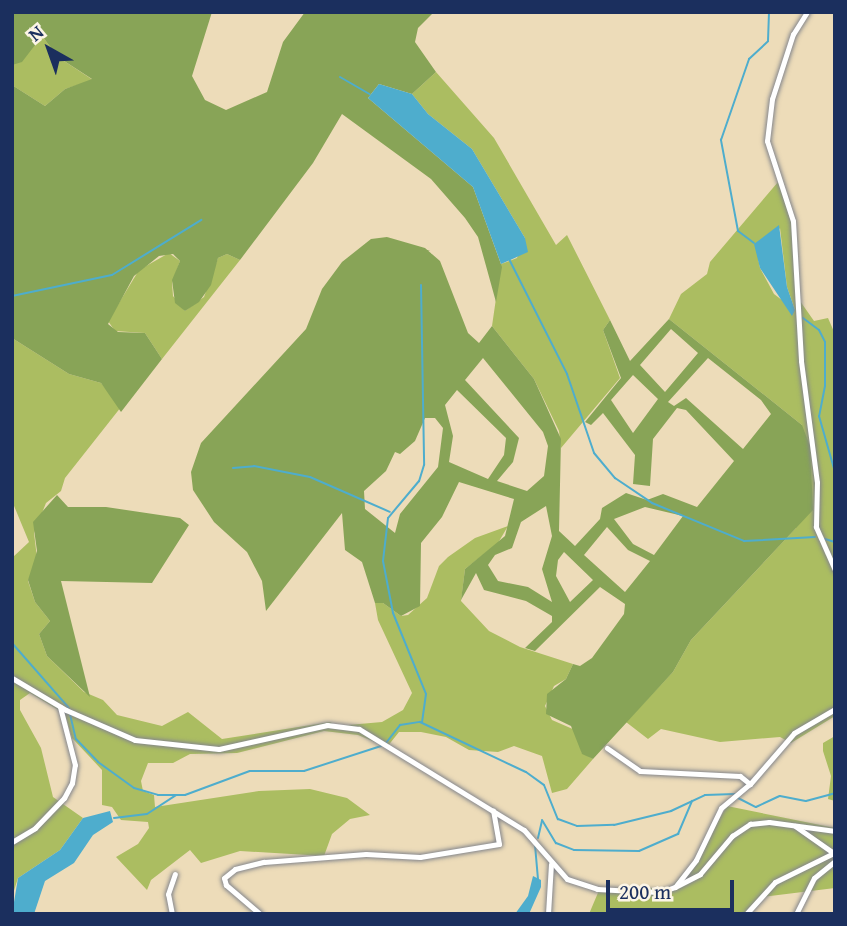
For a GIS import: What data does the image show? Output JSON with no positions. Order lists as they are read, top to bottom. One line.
{"scale_bar":"200 m","north":"top left"}
